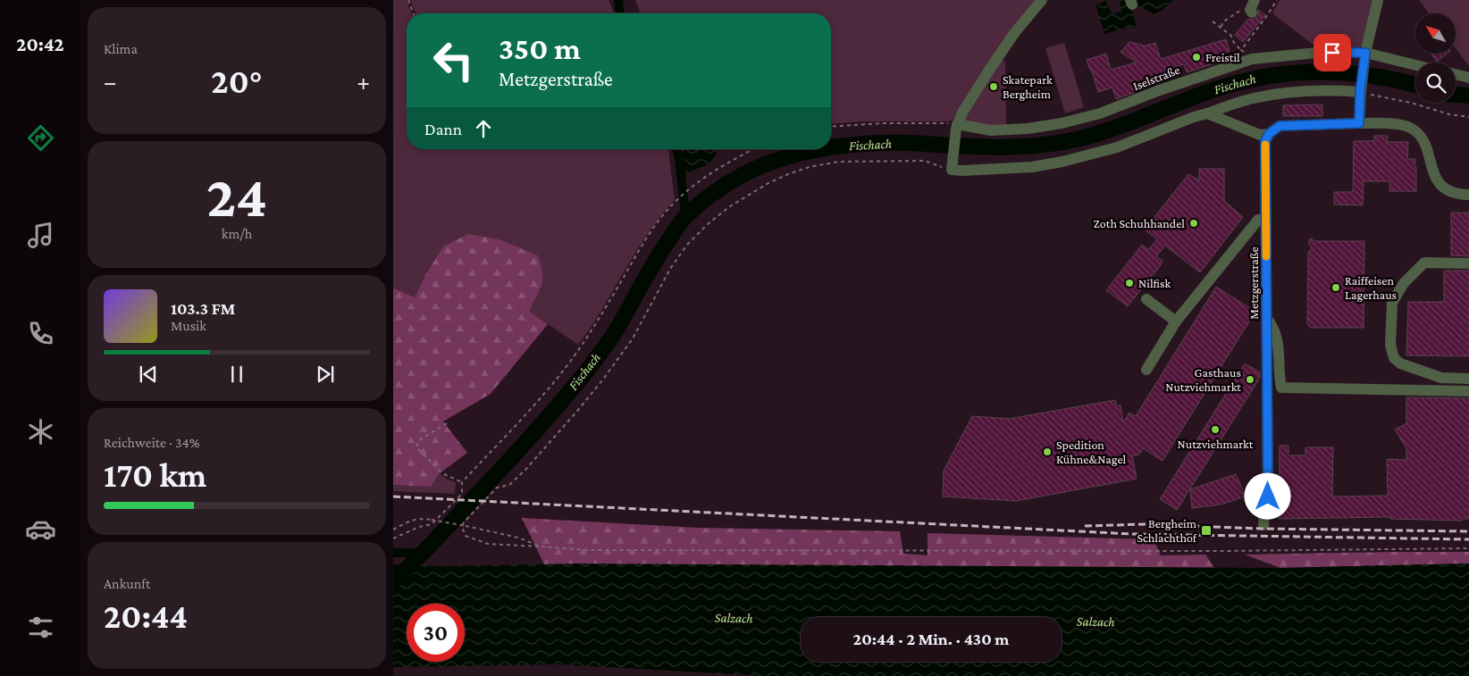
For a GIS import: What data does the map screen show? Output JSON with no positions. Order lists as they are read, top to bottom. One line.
{"streets":{"street":["Iselstraße","Metzgerstraße"]},"water":["Fischach","Salzach"],"places":{"other":["Freistil","Skatepark Bergheim","Zoth Schuhhandel","Nilfisk","Raiffeisen Lagerhaus","Gasthaus Nutzviehmarkt","Nutzviehmarkt","Spedition Kühne&Nagel"],"transit":["Bergheim Schlachthof"]},"north":"top left","page":{"tabs":"20:42","tile":["Klima",["24","km/h"],["Reichweite · 34%","170 km"],["Ankunft","20:44"]],"turn":["350 m","Metzgerstraße"],"heat":["−","20°","+"],"then":"Dann","song":["103.3 FM","Musik"],"limit":"30","trip":"20:44 · 2 Min. · 430 m"}}
